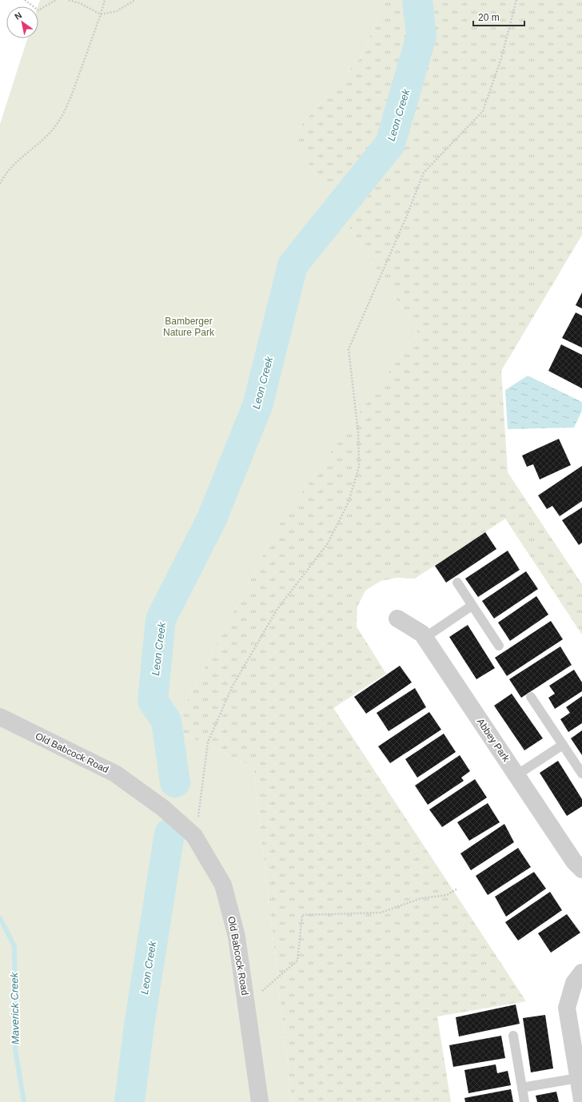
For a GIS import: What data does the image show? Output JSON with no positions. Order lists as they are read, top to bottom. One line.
{"streets":{"street":["Abbey Park","Old Babcock Road"]},"water":["Leon Creek","Maverick Creek"],"parks":["Bamberger Nature Park"],"scale_bar":"20 m","north":"top left"}
